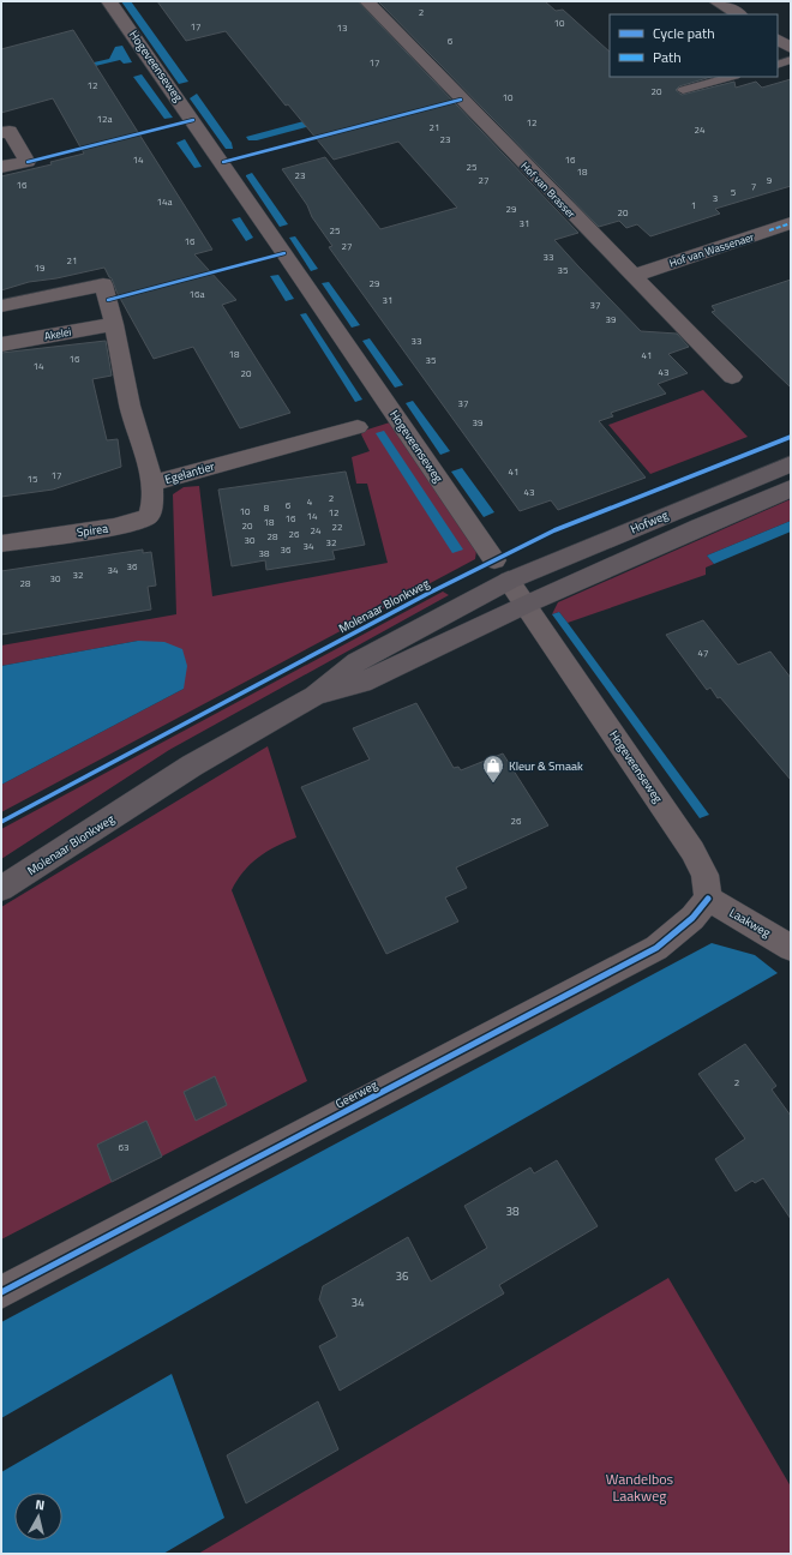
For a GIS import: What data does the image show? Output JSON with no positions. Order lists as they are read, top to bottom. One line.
{"streets":{"main road":["Hofweg","Molenaar Blonkweg"],"street":["Hogeveenseweg","Hof van Brasser","Hof van Wassenaer","Akelei","Egelantier","Spirea","Laakweg","Geerweg"]},"crossings":[["Hogeveenseweg","Hofweg"],["Hogeveenseweg","Molenaar Blonkweg"],["Hogeveenseweg","Laakweg"],["Hogeveenseweg","Geerweg"],["Hof van Brasser","Hof van Wassenaer"],["Akelei","Egelantier"],["Egelantier","Spirea"],["Hofweg","Molenaar Blonkweg"],["Laakweg","Geerweg"]],"parks":["Wandelbos Laakweg"],"places":{"shop":["Kleur & Smaak"]},"house_numbers":["2","10","17","13","6","17","12","20","10","12a","12","21","24","23","14","16","25","18","23","27","9","16","7","5","3","14a","1","29","20","31","25","16","27","33","21","19","35","29","16a","31","37","39","33","18","41","16","35","14","43","20","37","39","41","17","15","43","2","4","6","8","10","12","14","16","18","20","22","24","26","28","30","32","34","36","38","36","34","32","30","28","47","26","2","63","38","36","34"],"legend":["Cycle path","Path"],"north":"top"}
